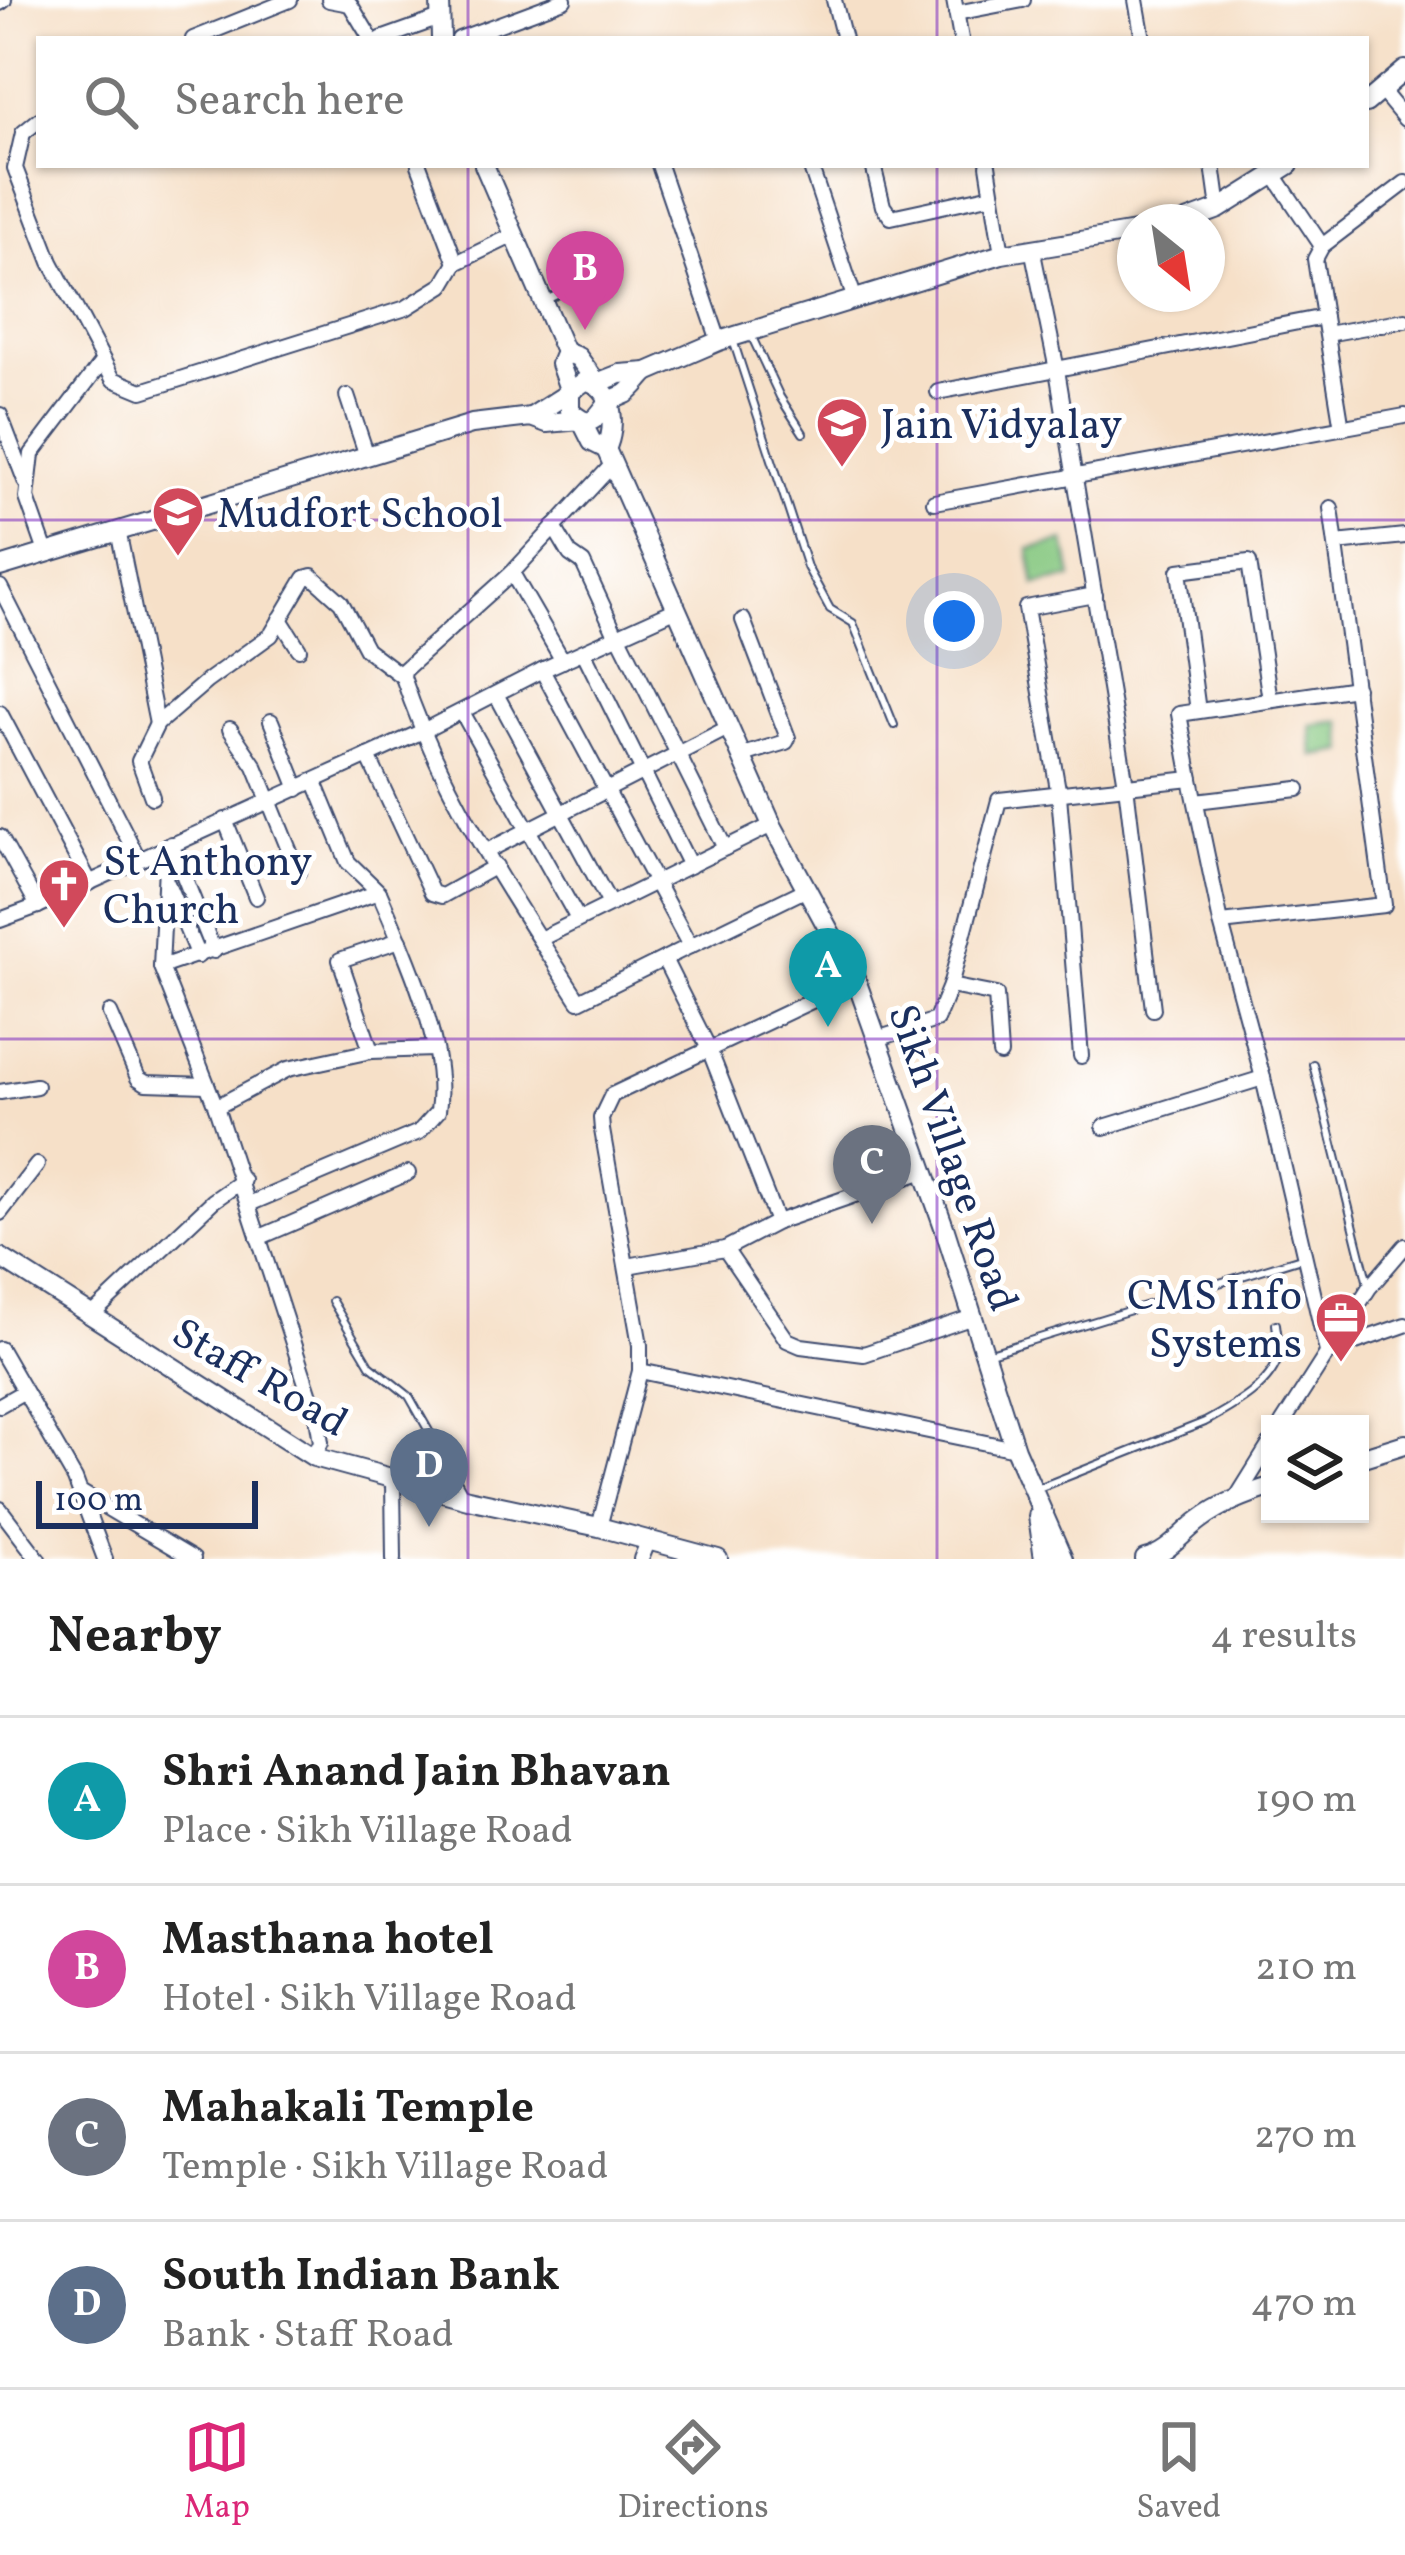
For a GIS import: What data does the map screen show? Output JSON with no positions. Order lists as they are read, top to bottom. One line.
{"streets":{"main road":["Sikh Village Road","Staff Road"]},"places":{"school or university":["Jain Vidyalay","Mudfort School"],"church":["St Anthony Church"],"office":["CMS Info Systems"]},"scale_bar":"100 m","north":"bottom right","page":{"search":"Search here","pins":["B","A","C","D"],"scale":"100 m","heading":["Nearby","4 results"],"list":[{"mark":"A","name":"Shri Anand Jain Bhavan","note":"Place · Sikh Village Road","value":"190 m"},{"mark":"B","name":"Masthana hotel","note":"Hotel · Sikh Village Road","value":"210 m"},{"mark":"C","name":"Mahakali Temple","note":"Temple · Sikh Village Road","value":"270 m"},{"mark":"D","name":"South Indian Bank","note":"Bank · Staff Road","value":"470 m"}],"nav":["Map","Directions","Saved"]}}
